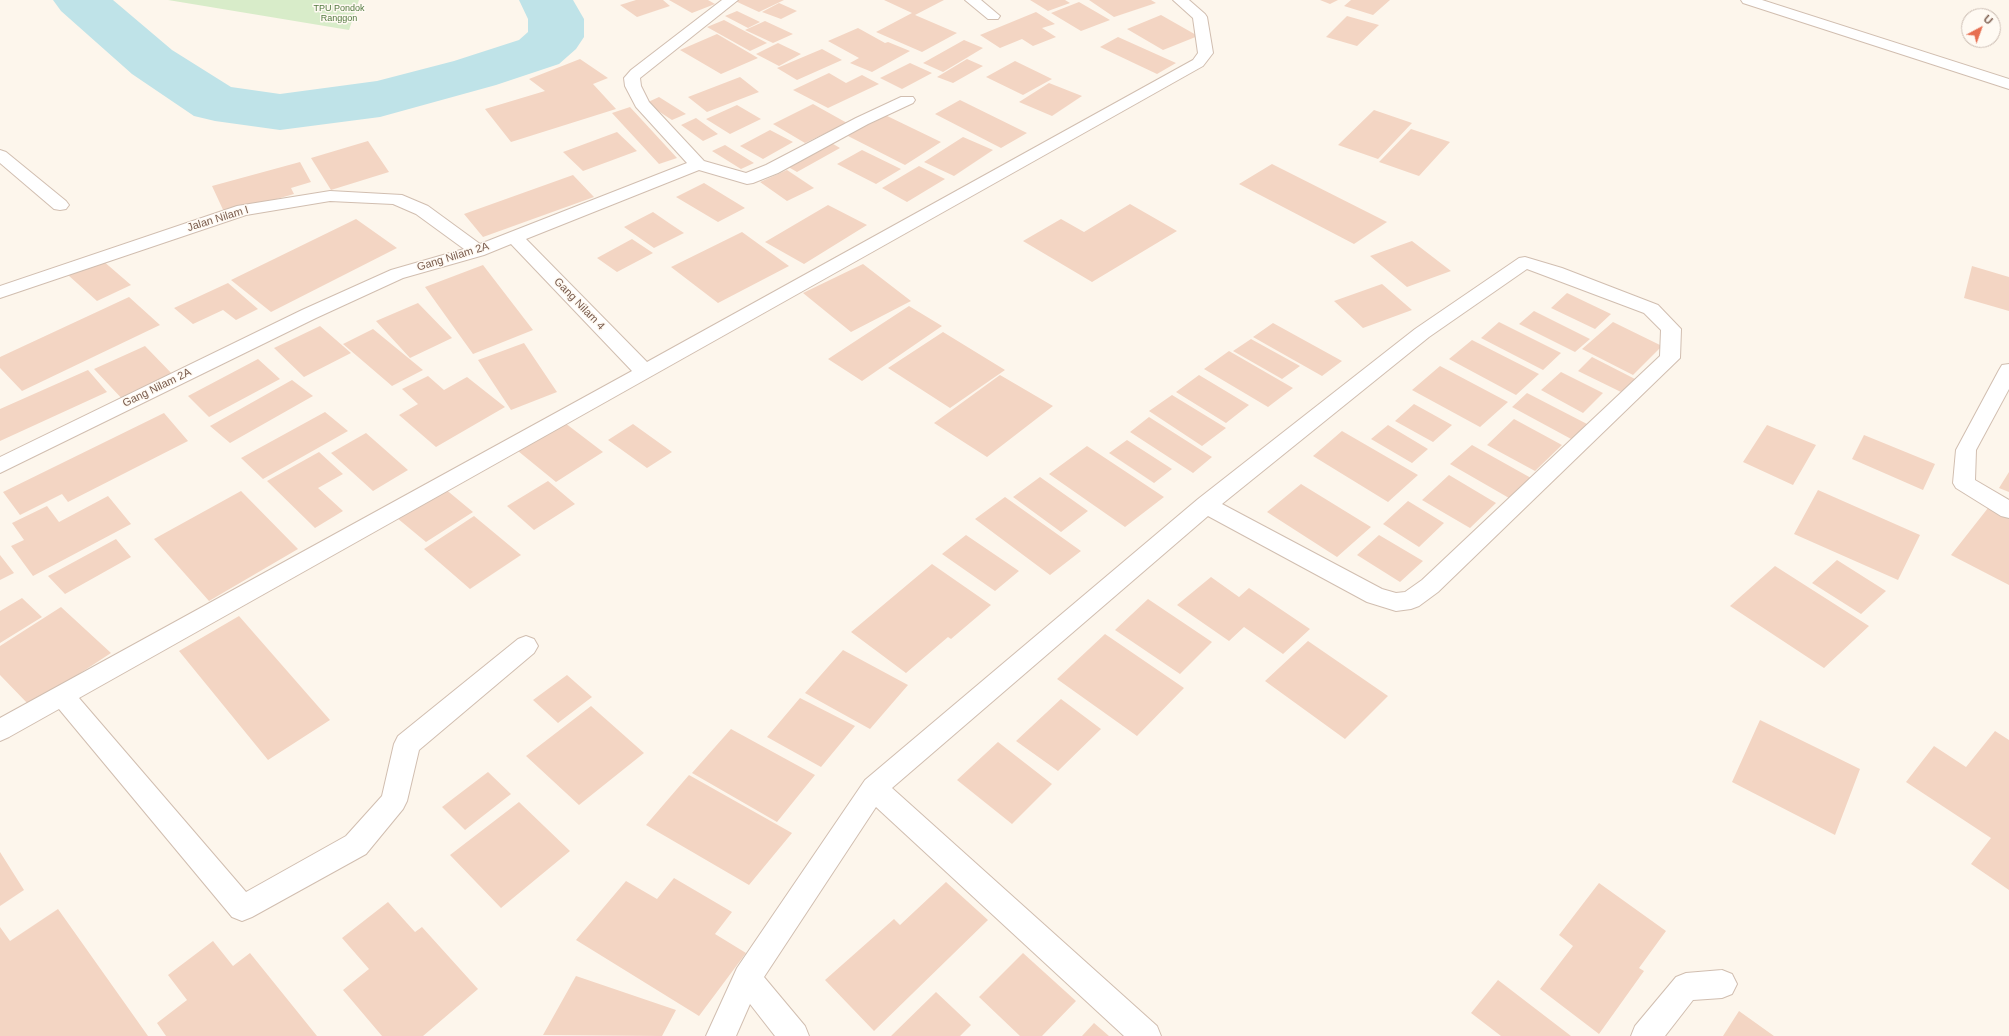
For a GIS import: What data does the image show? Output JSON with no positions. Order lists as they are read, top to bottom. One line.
{"streets":{"street":["Jalan Nilam I","Gang Nilam 2A","Gang Nilam 4"]},"crossings":[["Jalan Nilam I","Gang Nilam 2A"],["Gang Nilam 2A","Gang Nilam 4"]],"parks":["TPU Pondok Ranggon"],"north":"top right"}
